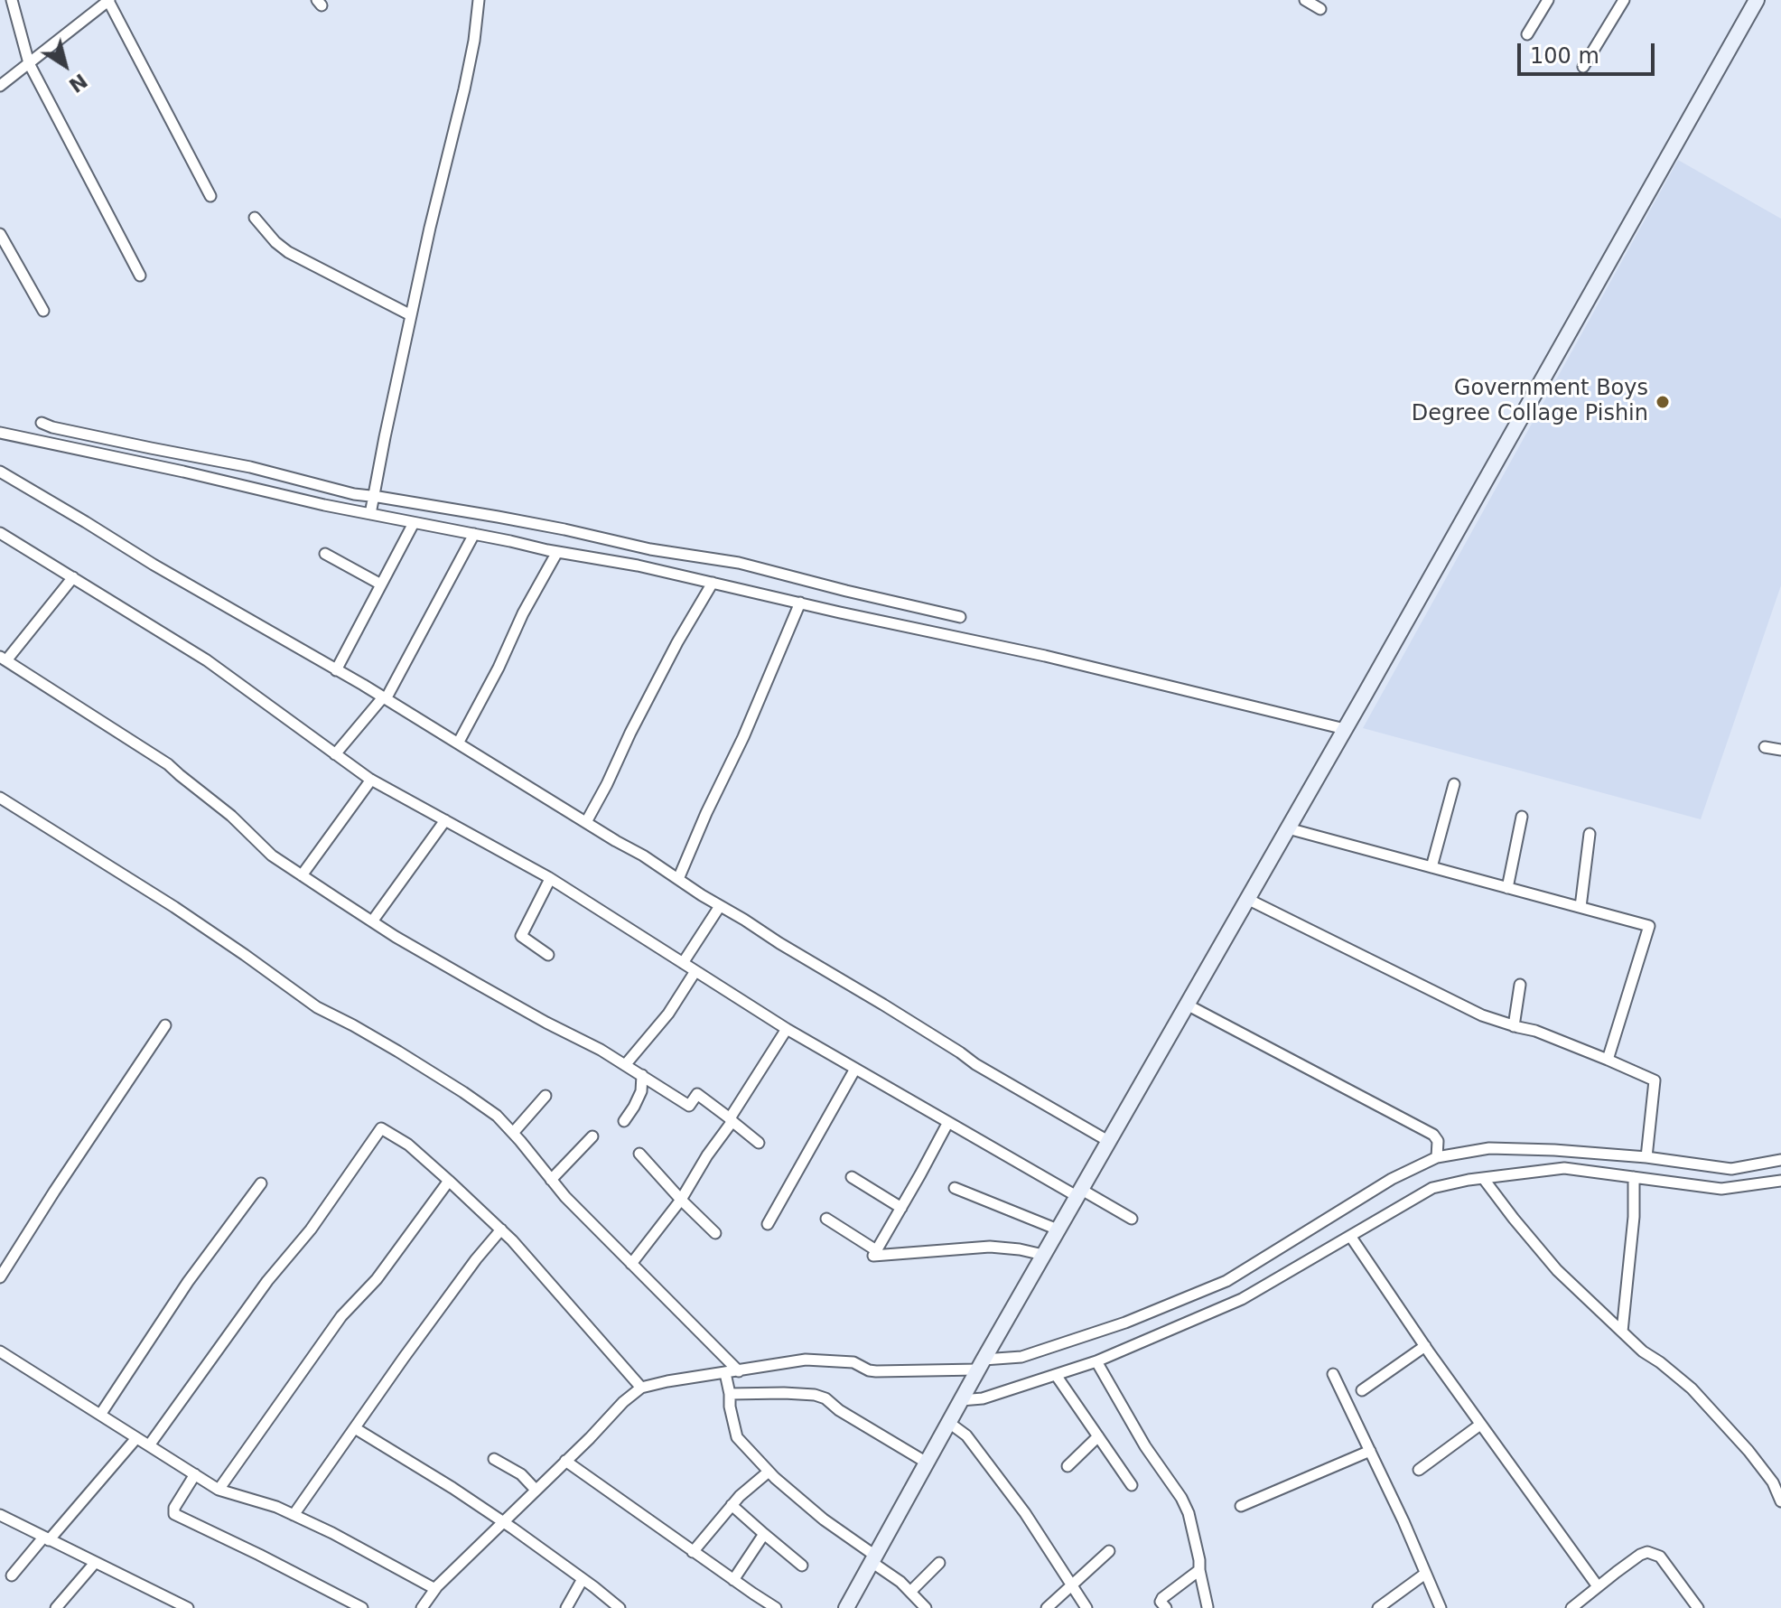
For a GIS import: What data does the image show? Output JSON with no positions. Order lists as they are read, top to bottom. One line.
{"places":["Government Boys Degree Collage Pishin"],"scale_bar":"100 m","north":"bottom right"}
